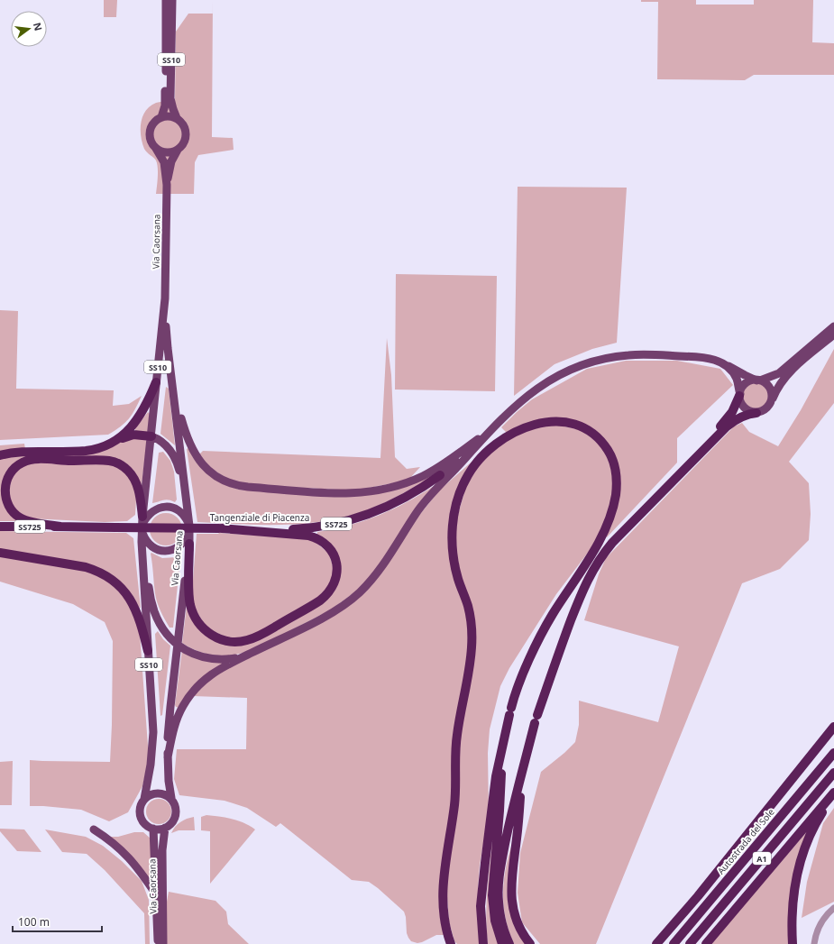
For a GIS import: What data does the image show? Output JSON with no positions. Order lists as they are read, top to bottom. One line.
{"streets":{"highway":["Tangenziale di Piacenza","SS725","Autostrada del Sole","A1"],"main road":["SS10","Via Caorsana"]},"crossings":[["SS10","Via Caorsana"]],"scale_bar":"100 m","north":"right"}
